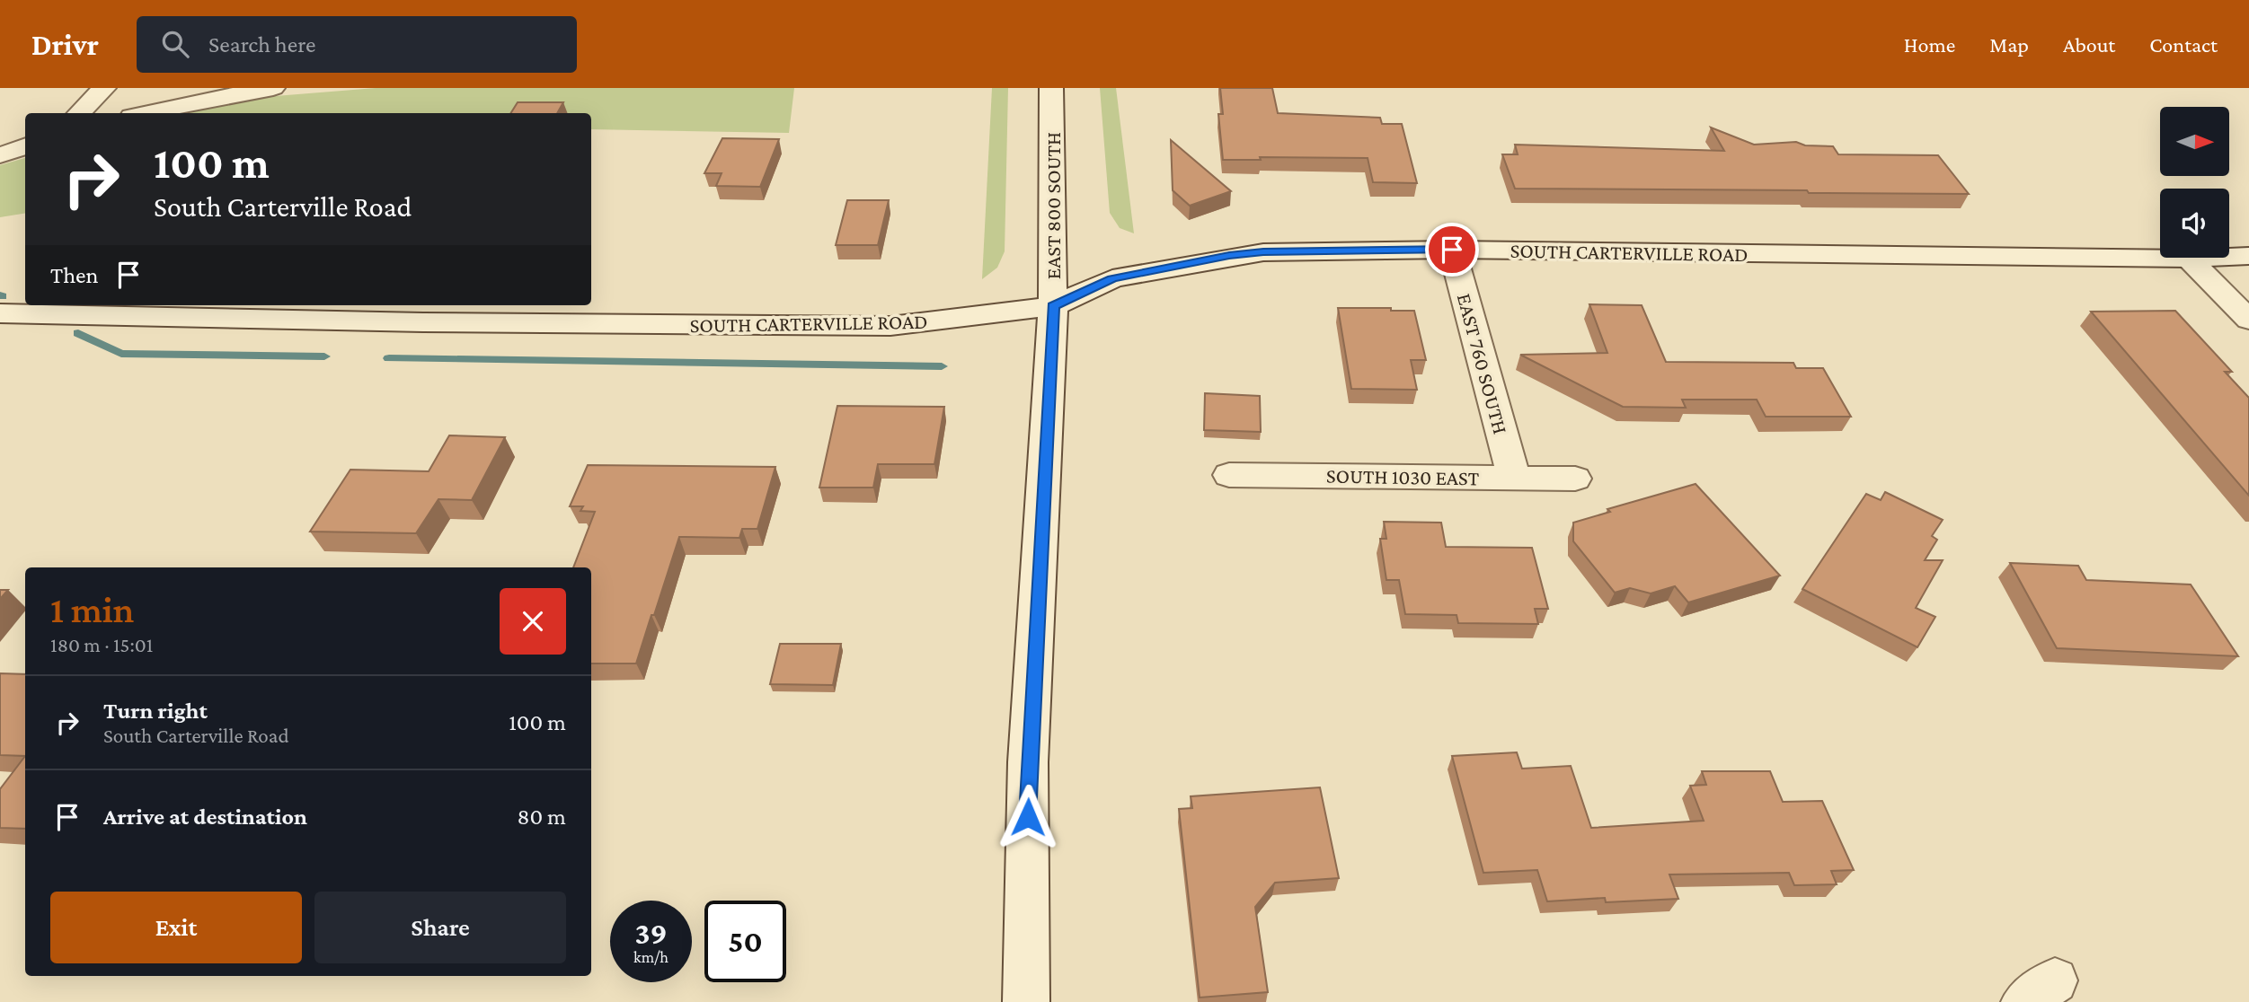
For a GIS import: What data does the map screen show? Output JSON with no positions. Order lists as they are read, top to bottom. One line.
{"streets":{"street":["EAST 800 SOUTH","SOUTH CARTERVILLE ROAD","EAST 760 SOUTH","SOUTH 1030 EAST"]},"crossings":[["EAST 800 SOUTH","SOUTH CARTERVILLE ROAD"],["SOUTH CARTERVILLE ROAD","EAST 760 SOUTH"],["EAST 760 SOUTH","SOUTH 1030 EAST"]],"north":"right","page":{"header":"Drivr","search":"Search here","nav":["Home","Map","About","Contact"],"turn":["100 m","South Carterville Road"],"then":"Then","heading":["1 min","180 m · 15:01"],"list":[{"name":"Turn right","note":"South Carterville Road","value":"100 m"},{"name":"Arrive at destination","value":"80 m"}],"buttons":["Exit","Share"],"speed":"39 km/h","limit":"50"}}
